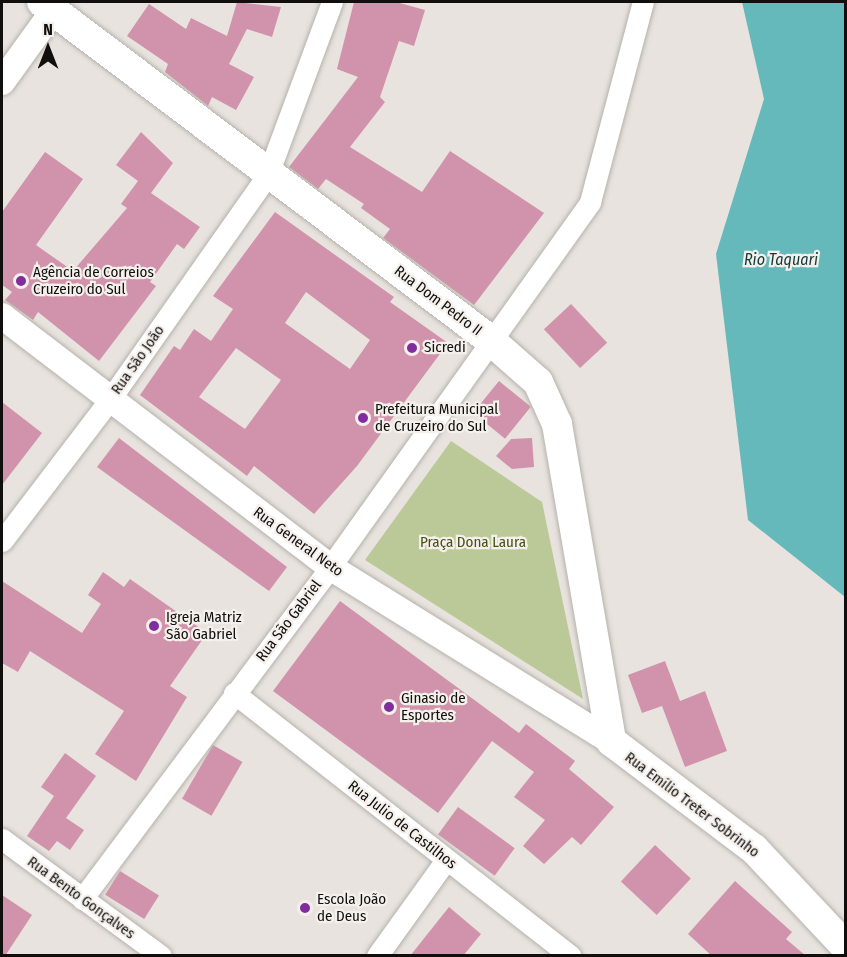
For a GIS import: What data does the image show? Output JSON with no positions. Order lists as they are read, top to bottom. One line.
{"streets":{"main road":["Rua Dom Pedro II","Rua Emílio Treter Sobrinho"],"street":["Rua São João","Rua General Neto","Rua São Gabriel","Rua Julio de Castilhos","Rua Bento Gonçalves"]},"crossings":[["Rua Dom Pedro II","Rua São João"],["Rua Dom Pedro II","Rua General Neto"],["Rua Dom Pedro II","Rua São Gabriel"],["Rua Dom Pedro II","Rua Emílio Treter Sobrinho"],["Rua São João","Rua General Neto"],["Rua General Neto","Rua São Gabriel"],["Rua General Neto","Rua Emílio Treter Sobrinho"],["Rua São Gabriel","Rua Julio de Castilhos"],["Rua São Gabriel","Rua Bento Gonçalves"]],"water":["Rio Taquari"],"parks":["Praça Dona Laura"],"places":["Agência de Correios Cruzeiro do Sul","Sicredi","Prefeitura Municipal de Cruzeiro do Sul","Igreja Matriz São Gabriel","Ginasio de Esportes","Escola João de Deus"],"north":"top"}
